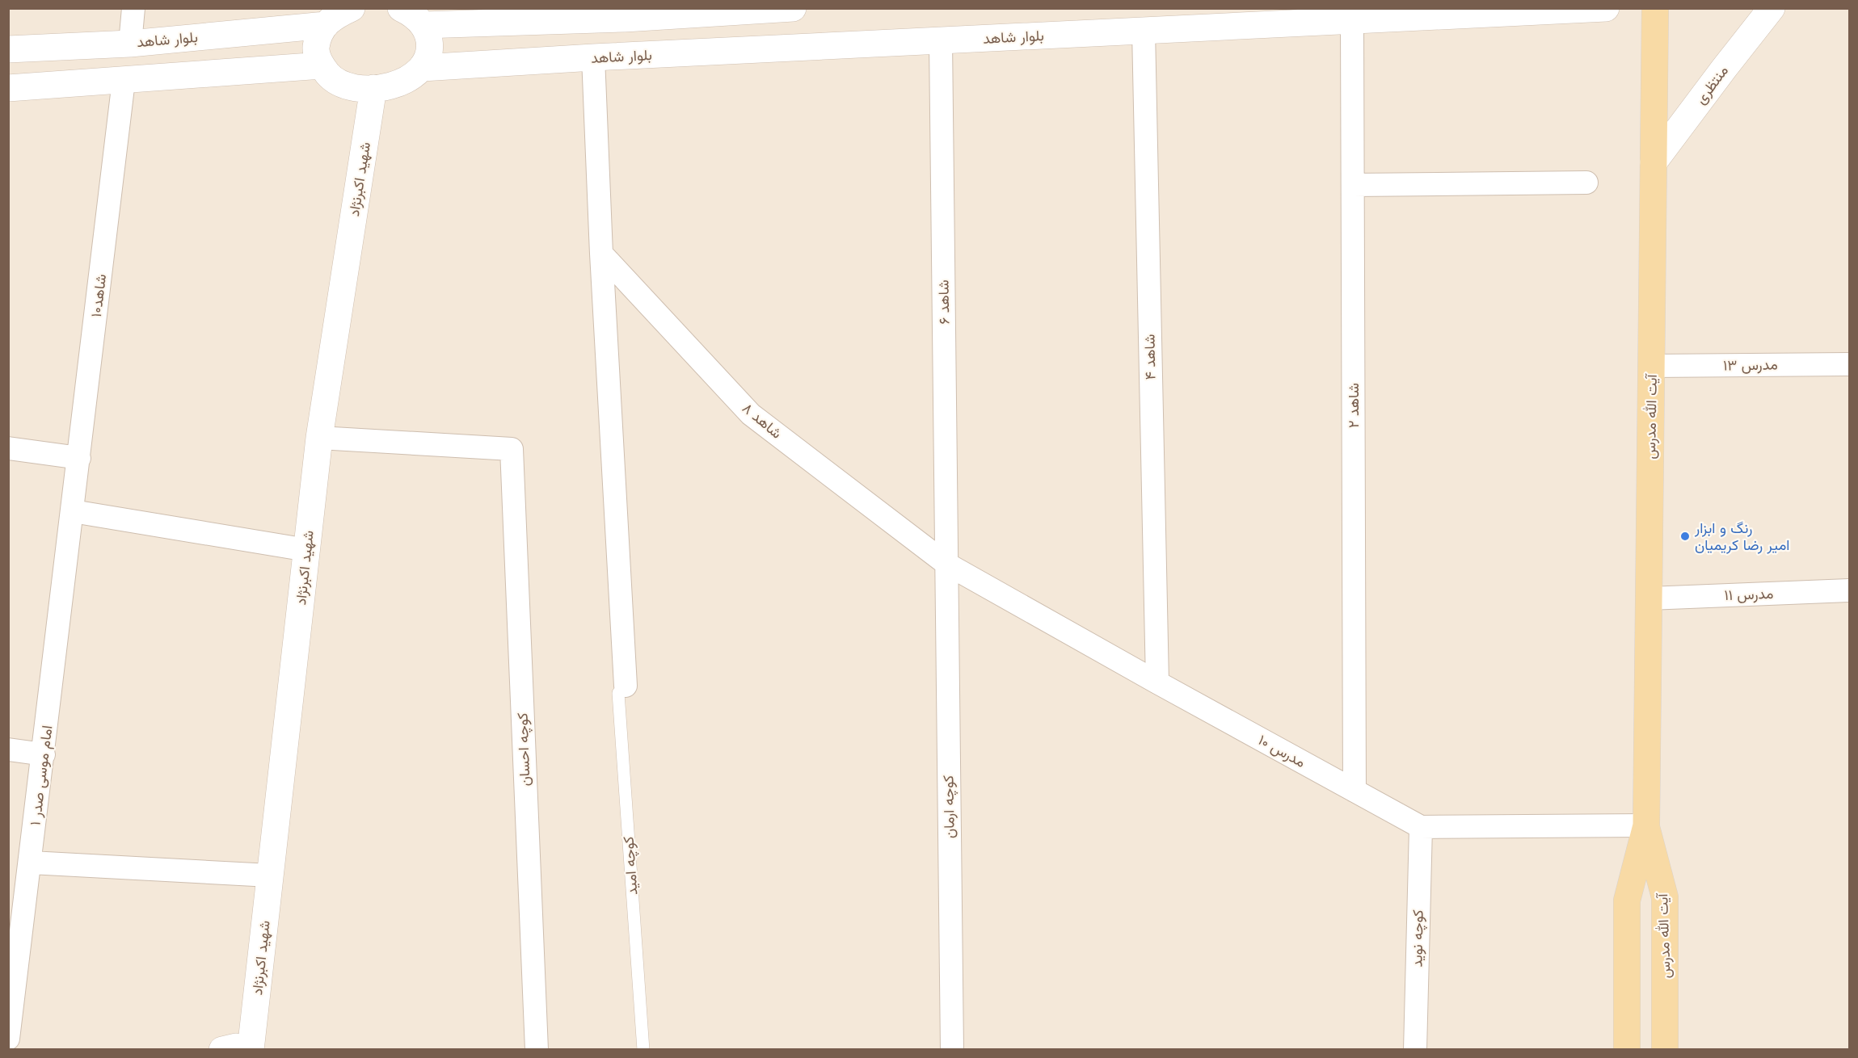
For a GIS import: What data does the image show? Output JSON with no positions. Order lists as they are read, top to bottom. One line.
{"streets":{"main road":["آیت الله مدرس"],"street":["بلوار شاهد","منتظری","شهید اکبرنژاد","شاهد۱۰","شاهد ۶","شاهد ۴","مدرس ۱۳","شاهد ۲","شاهد ۸","مدرس ۱۱","کوچه احسان","مدرس ۱۰","امام موسی صدر ۱","کوچه ارمان","کوچه نوید"],"lane":["کوچه امید"]},"crossings":[["بلوار شاهد","شاهد ۶"],["بلوار شاهد","شاهد ۴"],["بلوار شاهد","شاهد ۲"],["منتظری","آیت الله مدرس"],["شهید اکبرنژاد","کوچه احسان"],["شاهد۱۰","امام موسی صدر ۱"],["شاهد ۶","شاهد ۸"],["شاهد ۶","مدرس ۱۰"],["شاهد ۶","کوچه ارمان"],["شاهد ۴","مدرس ۱۰"],["مدرس ۱۳","آیت الله مدرس"],["شاهد ۲","مدرس ۱۰"],["آیت الله مدرس","مدرس ۱۱"],["آیت الله مدرس","مدرس ۱۰"],["شاهد ۸","مدرس ۱۰"],["شاهد ۸","کوچه ارمان"],["مدرس ۱۰","کوچه ارمان"],["مدرس ۱۰","کوچه نوید"]],"places":["رنگ و ابزار امیر رضا کریمیان"]}
